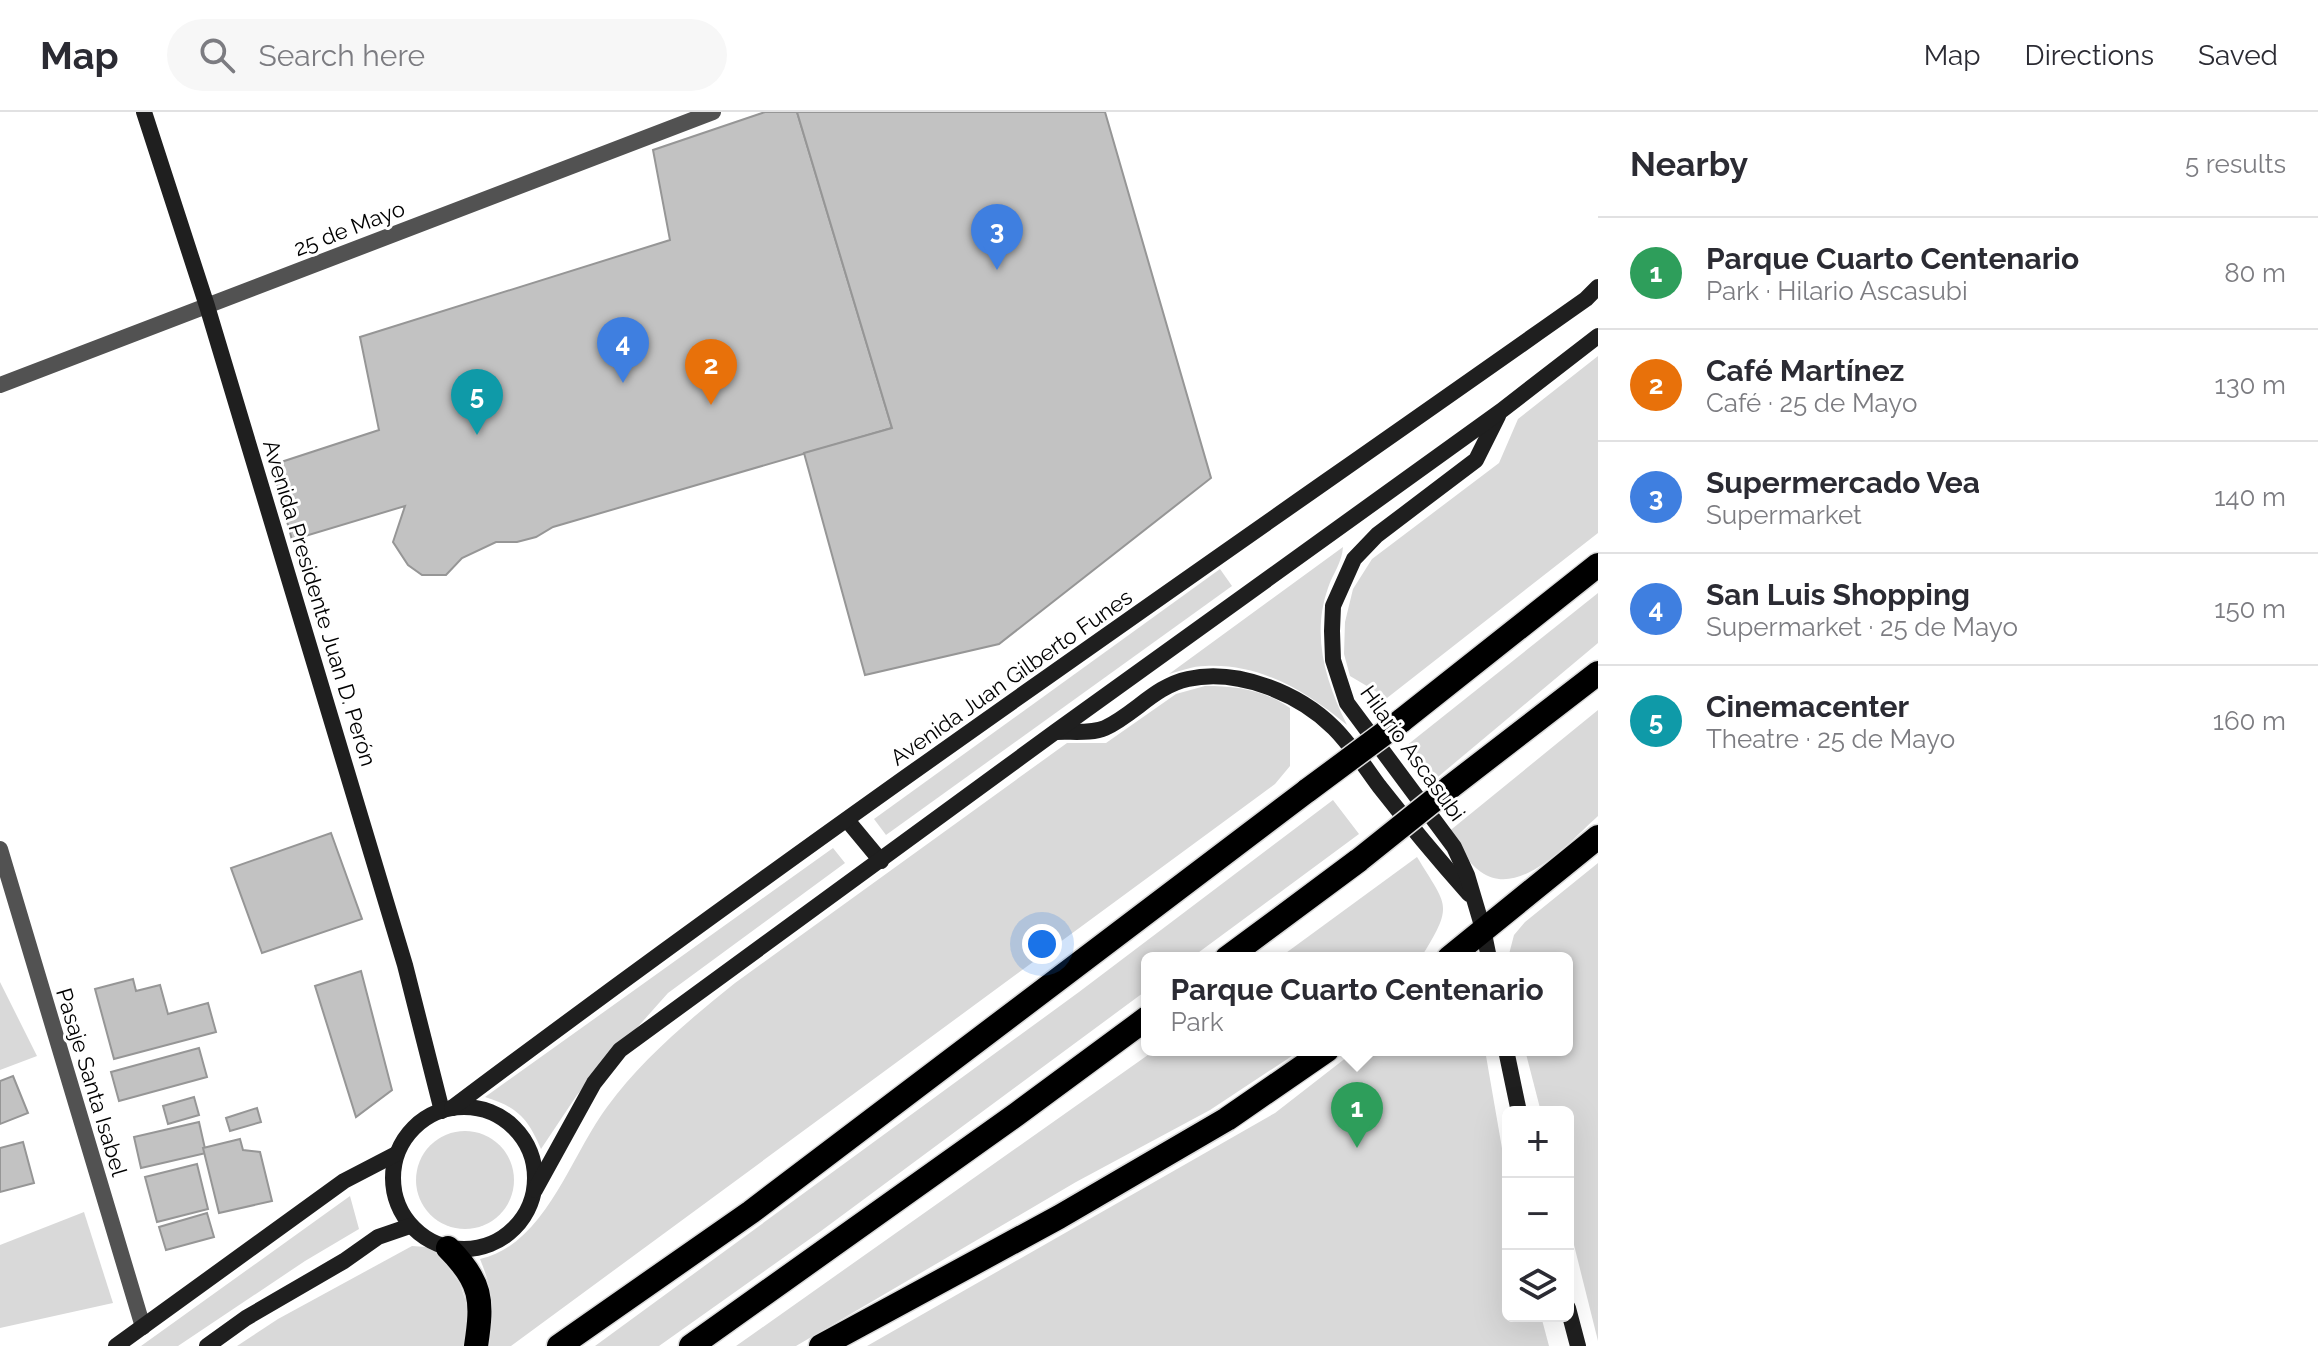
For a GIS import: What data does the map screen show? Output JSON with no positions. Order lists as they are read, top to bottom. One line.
{"streets":{"street":["25 de Mayo","Avenida Presidente Juan D. Perón","Avenida Juan Gilberto Funes","Hilario Ascasubi","Pasaje Santa Isabel"]},"crossings":[["25 de Mayo","Avenida Presidente Juan D. Perón"],["Avenida Presidente Juan D. Perón","Avenida Juan Gilberto Funes"]],"page":{"header":"Map","search":"Search here","nav":["Map","Directions","Saved"],"heading":["Nearby","5 results"],"pins":["3","4","2","5","1"],"list":[{"mark":"1","name":"Parque Cuarto Centenario","note":"Park · Hilario Ascasubi","value":"80 m"},{"mark":"2","name":"Café Martínez","note":"Café · 25 de Mayo","value":"130 m"},{"mark":"3","name":"Supermercado Vea","note":"Supermarket","value":"140 m"},{"mark":"4","name":"San Luis Shopping","note":"Supermarket · 25 de Mayo","value":"150 m"},{"mark":"5","name":"Cinemacenter","note":"Theatre · 25 de Mayo","value":"160 m"}],"popup":["Parque Cuarto Centenario","Park"],"map_buttons":["+","−"]}}
